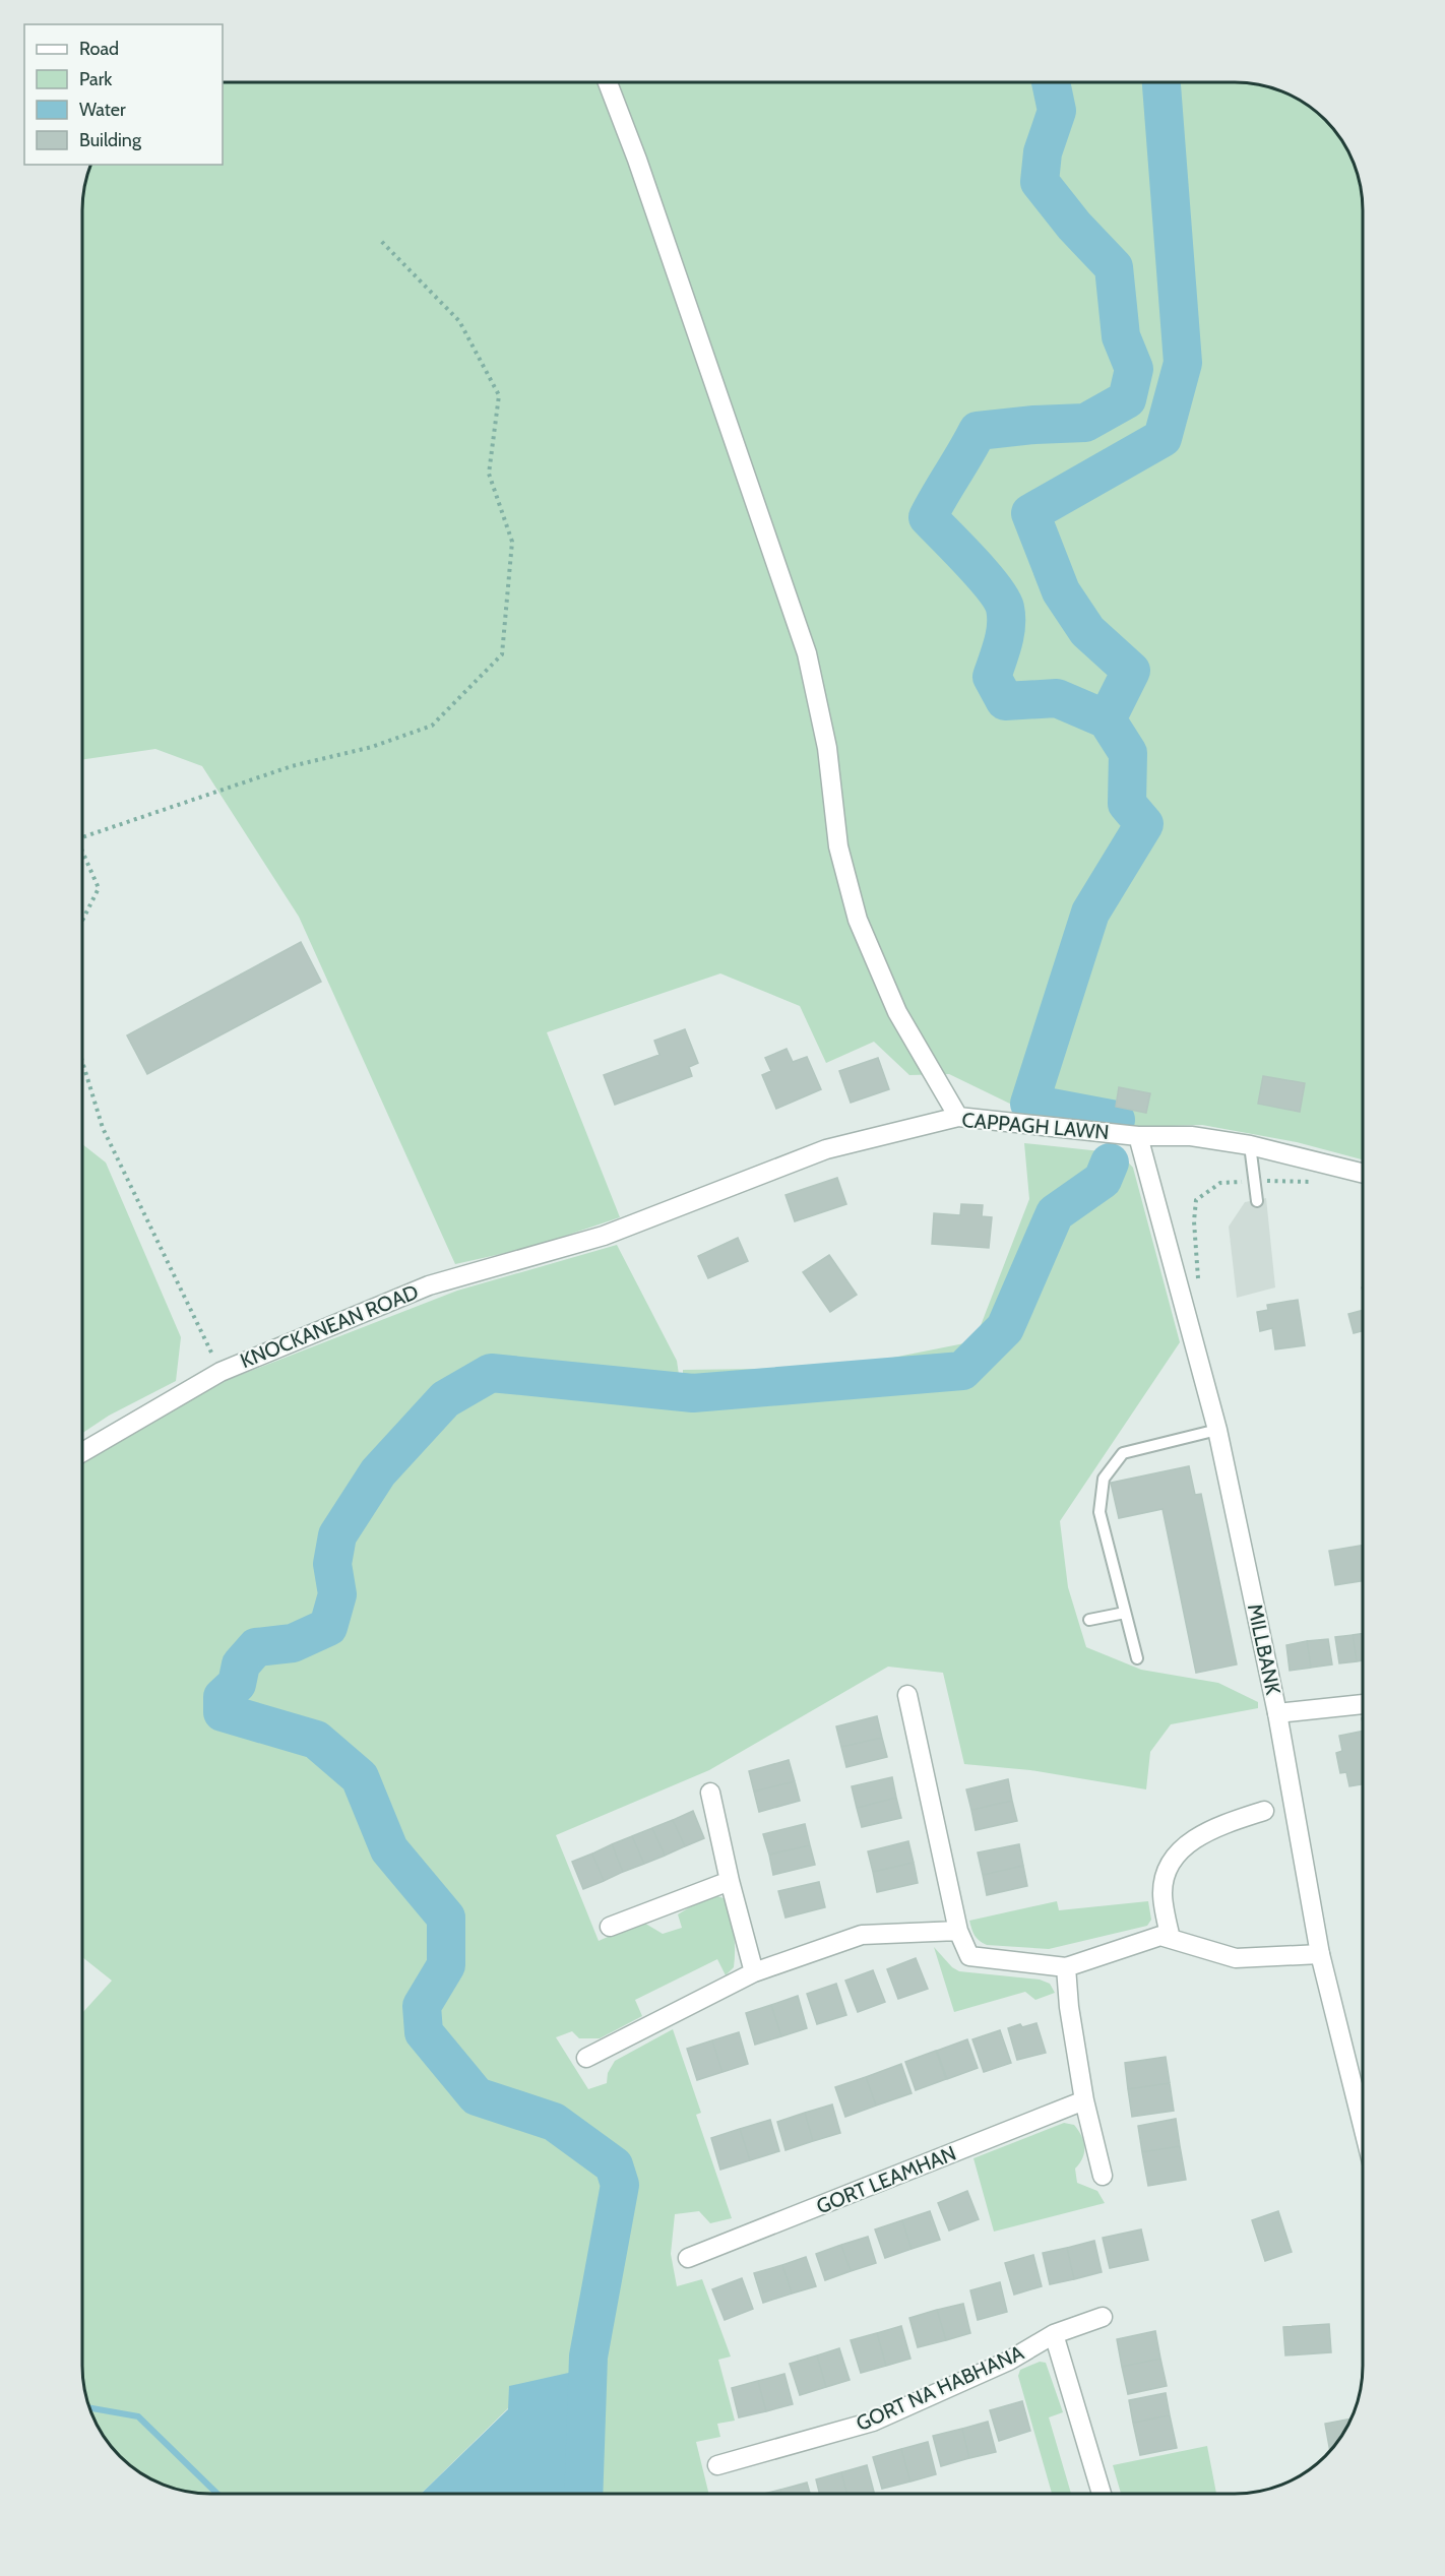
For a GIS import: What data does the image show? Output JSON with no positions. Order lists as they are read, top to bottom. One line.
{"streets":{"street":["CAPPAGH LAWN","KNOCKANEAN ROAD","MILLBANK","GORT LEAMHAN","GORT NA HABHANA"]},"crossings":[["CAPPAGH LAWN","KNOCKANEAN ROAD"],["CAPPAGH LAWN","MILLBANK"]],"legend":["Road","Park","Water","Building"]}
